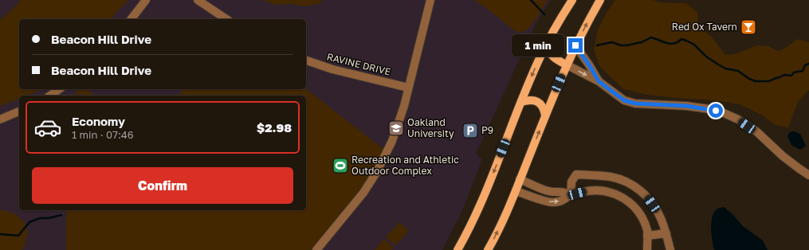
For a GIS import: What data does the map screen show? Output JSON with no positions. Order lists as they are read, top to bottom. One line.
{"streets":{"street":["RAVINE DRIVE"]},"places":{"bar":["Red Ox Tavern"],"school or university":["Oakland University"],"parking":["P9"],"sports":["Recreation and Athletic Outdoor Complex"]},"page":{"banner":["Beacon Hill Drive","Beacon Hill Drive"],"bubble":"1 min","list":[{"name":"Economy","note":"1 min · 07:46","value":"$2.98"}],"buttons":"Confirm"}}
